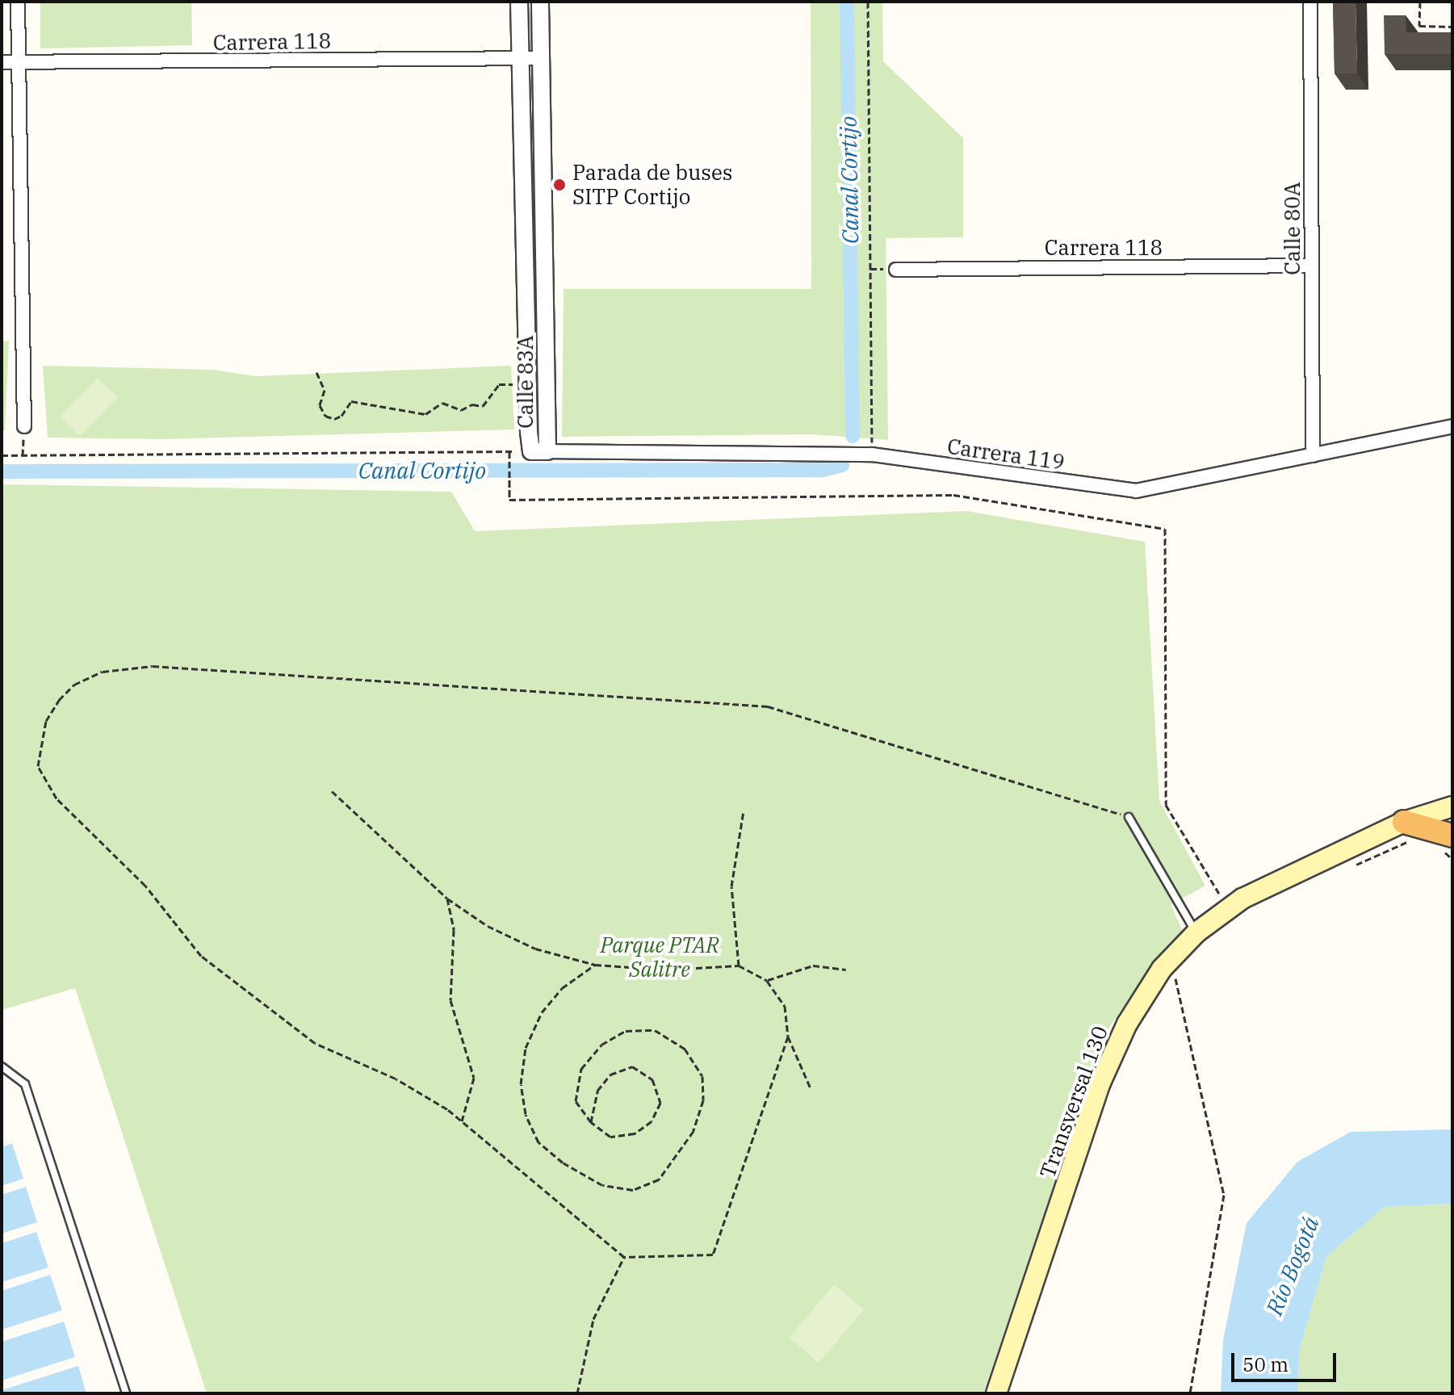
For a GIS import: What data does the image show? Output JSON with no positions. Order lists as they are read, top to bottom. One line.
{"streets":{"main road":["Transversal 130"],"street":["Carrera 118","Calle 80A","Calle 83A","Carrera 119"]},"crossings":[["Carrera 118","Calle 80A"],["Carrera 118","Calle 83A"],["Calle 80A","Carrera 119"],["Calle 83A","Carrera 119"]],"water":["Canal Cortijo","Río Bogotá"],"parks":["Parque PTAR Salitre"],"places":["Parada de buses SITP Cortijo"],"scale_bar":"50 m"}
